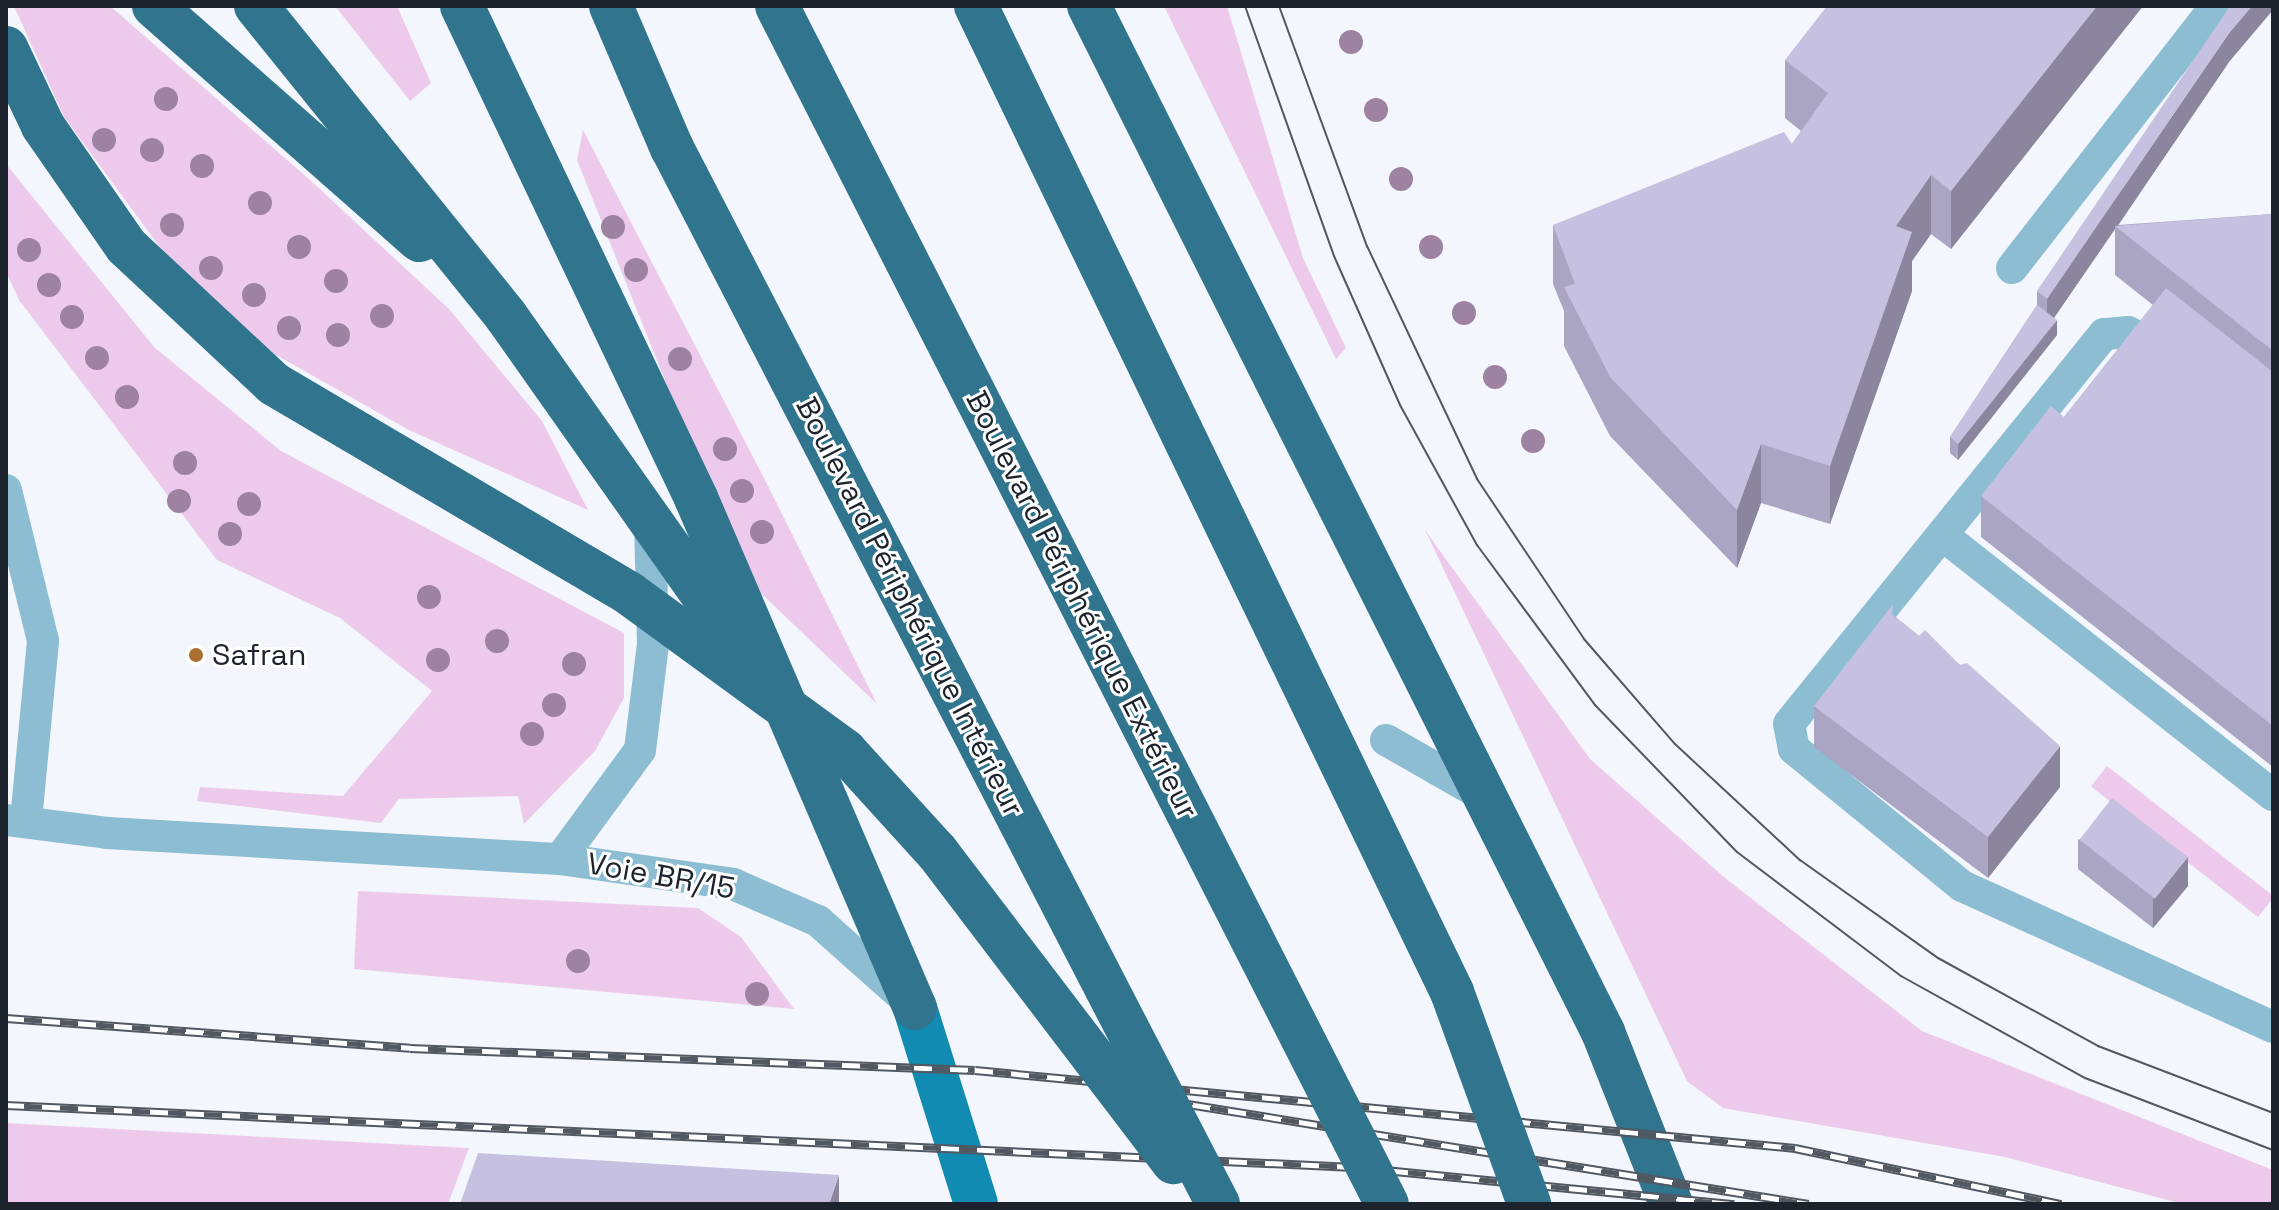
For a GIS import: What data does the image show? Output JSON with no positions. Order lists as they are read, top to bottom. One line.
{"streets":{"highway":["Boulevard Périphérique Extérieur","Boulevard Périphérique Intérieur"],"lane":["Voie BR/15"]},"places":["Safran"]}
